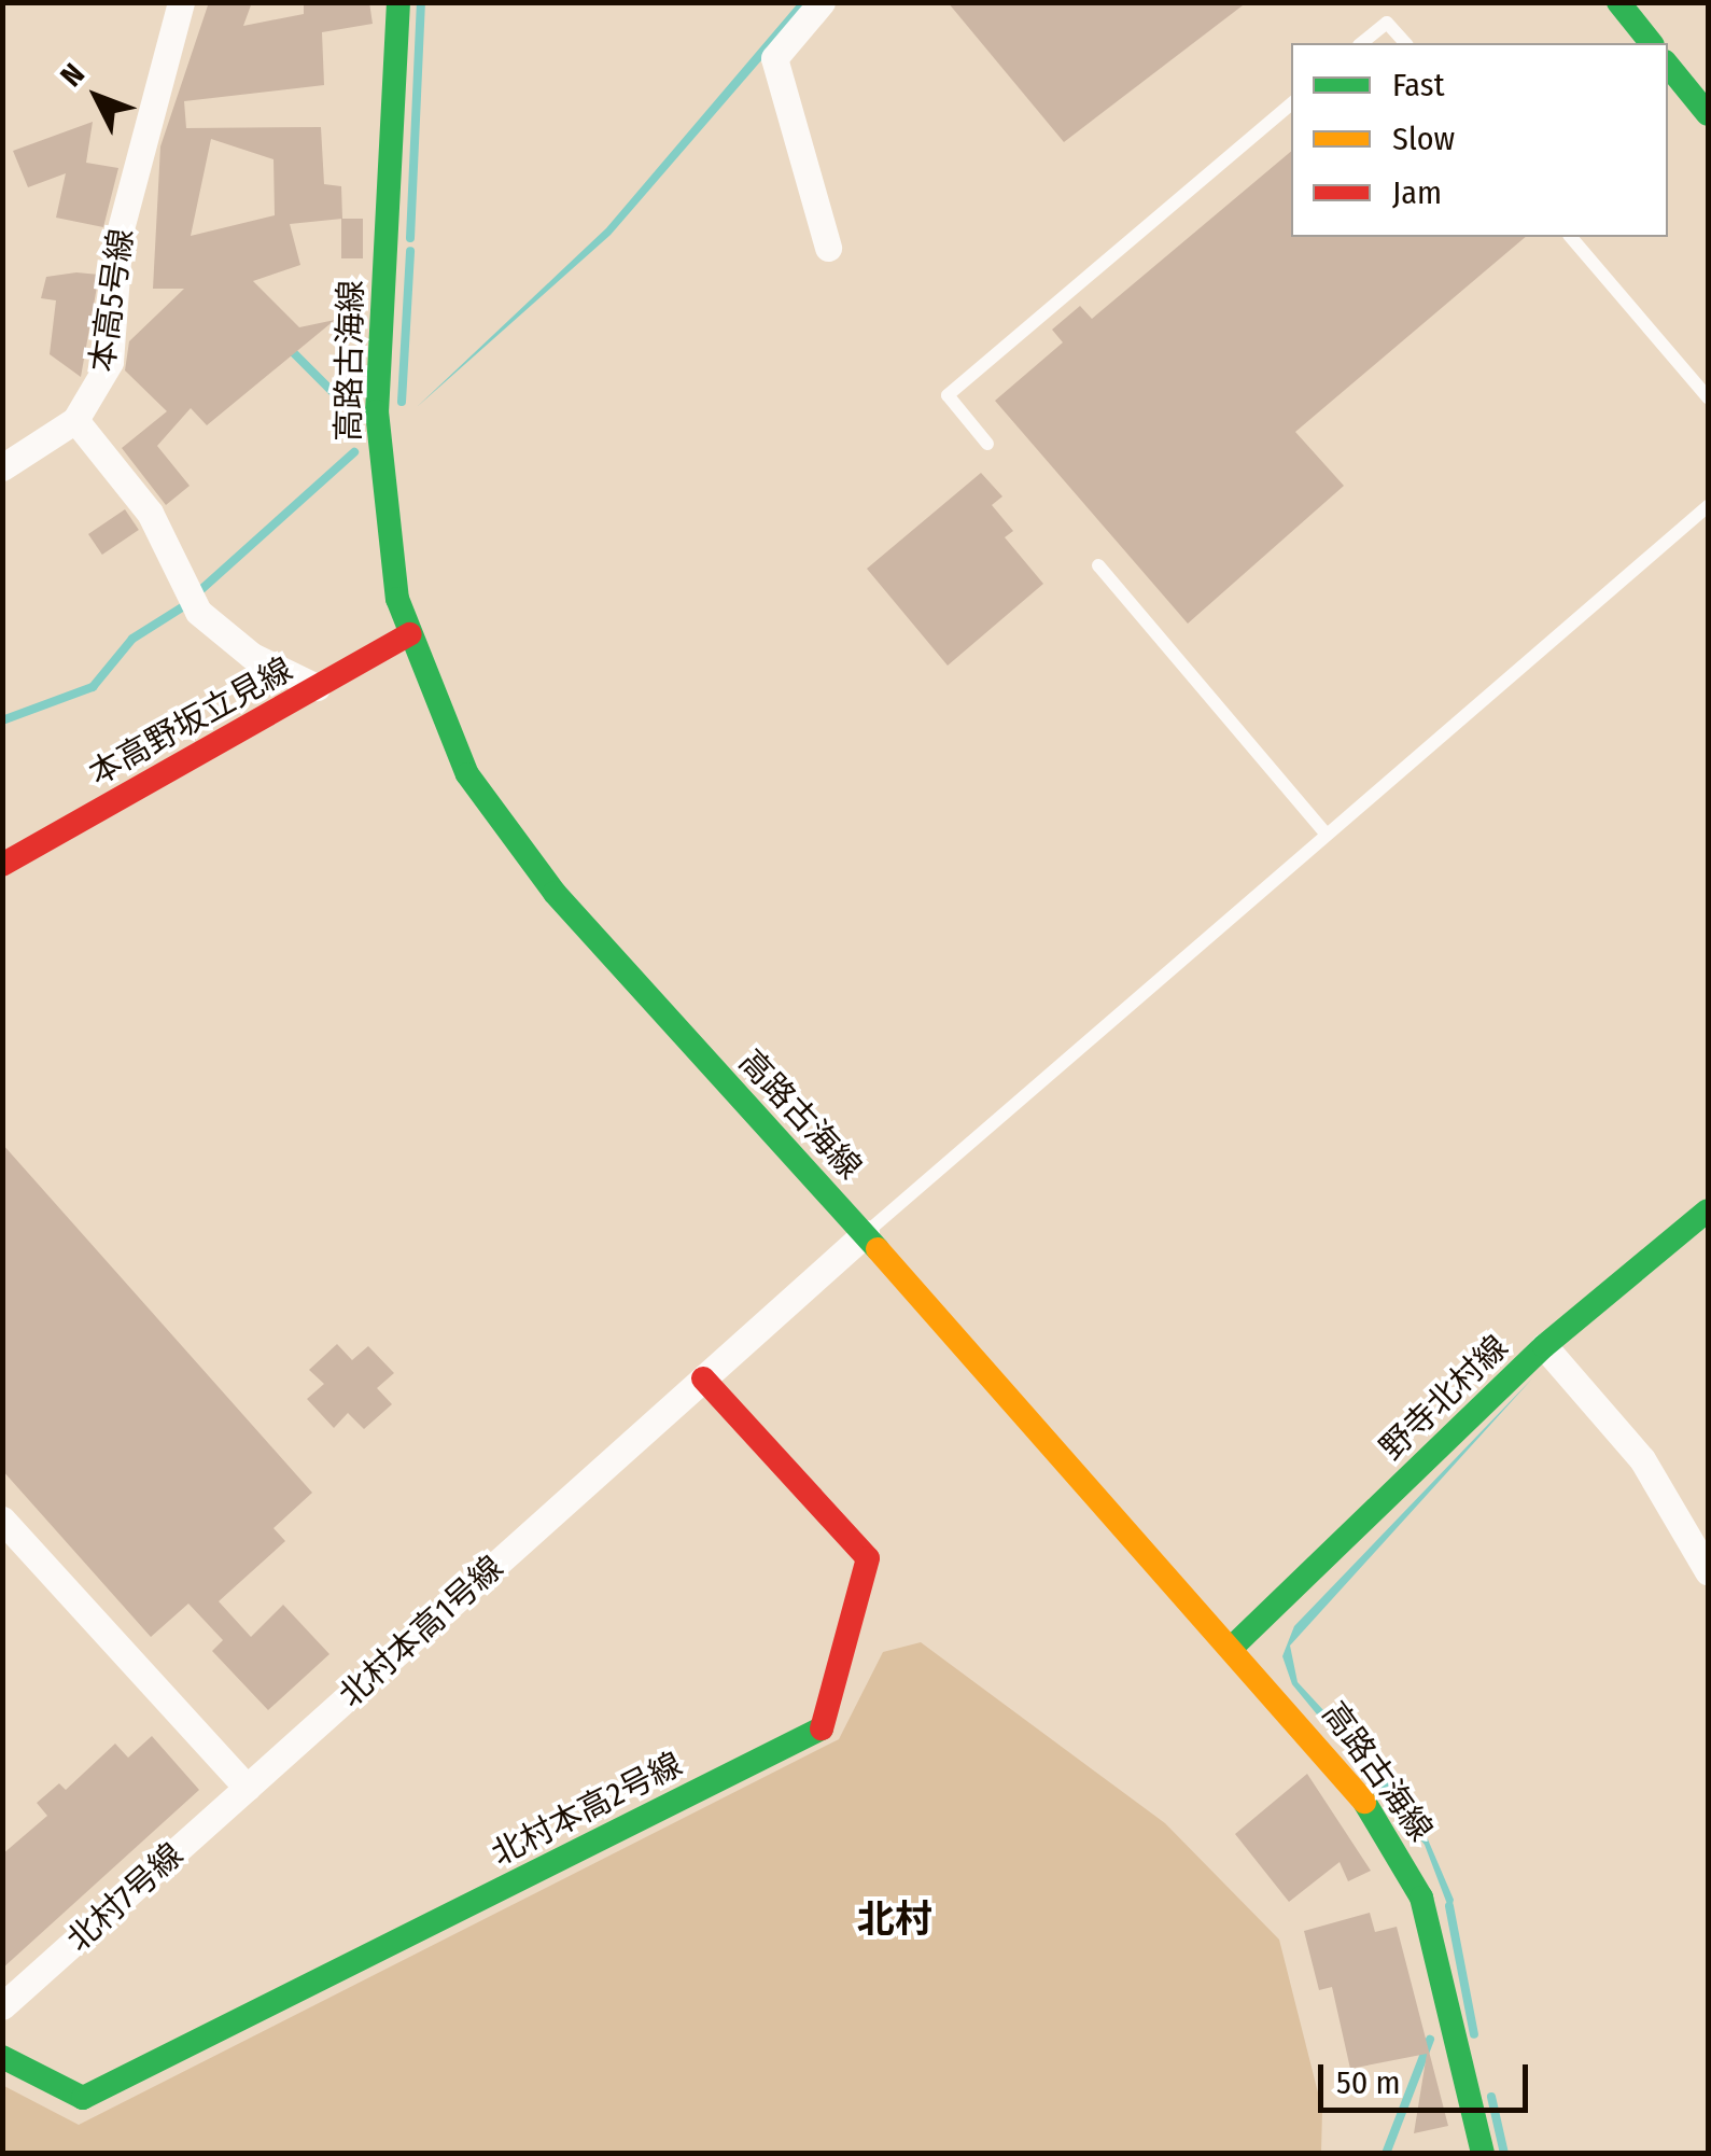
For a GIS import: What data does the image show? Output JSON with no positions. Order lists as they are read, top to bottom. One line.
{"streets":{"street":["本高5号線","高路古海線","本高野坂立見線","野寺北村線","北村本高1号線","北村本高2号線","北村7号線"]},"crossings":[["高路古海線","本高野坂立見線"],["高路古海線","野寺北村線"],["高路古海線","北村本高1号線"],["北村本高1号線","北村本高2号線"],["北村本高1号線","北村7号線"]],"districts":["北村"],"legend":["Fast","Slow","Jam"],"scale_bar":"50 m","north":"top left"}
